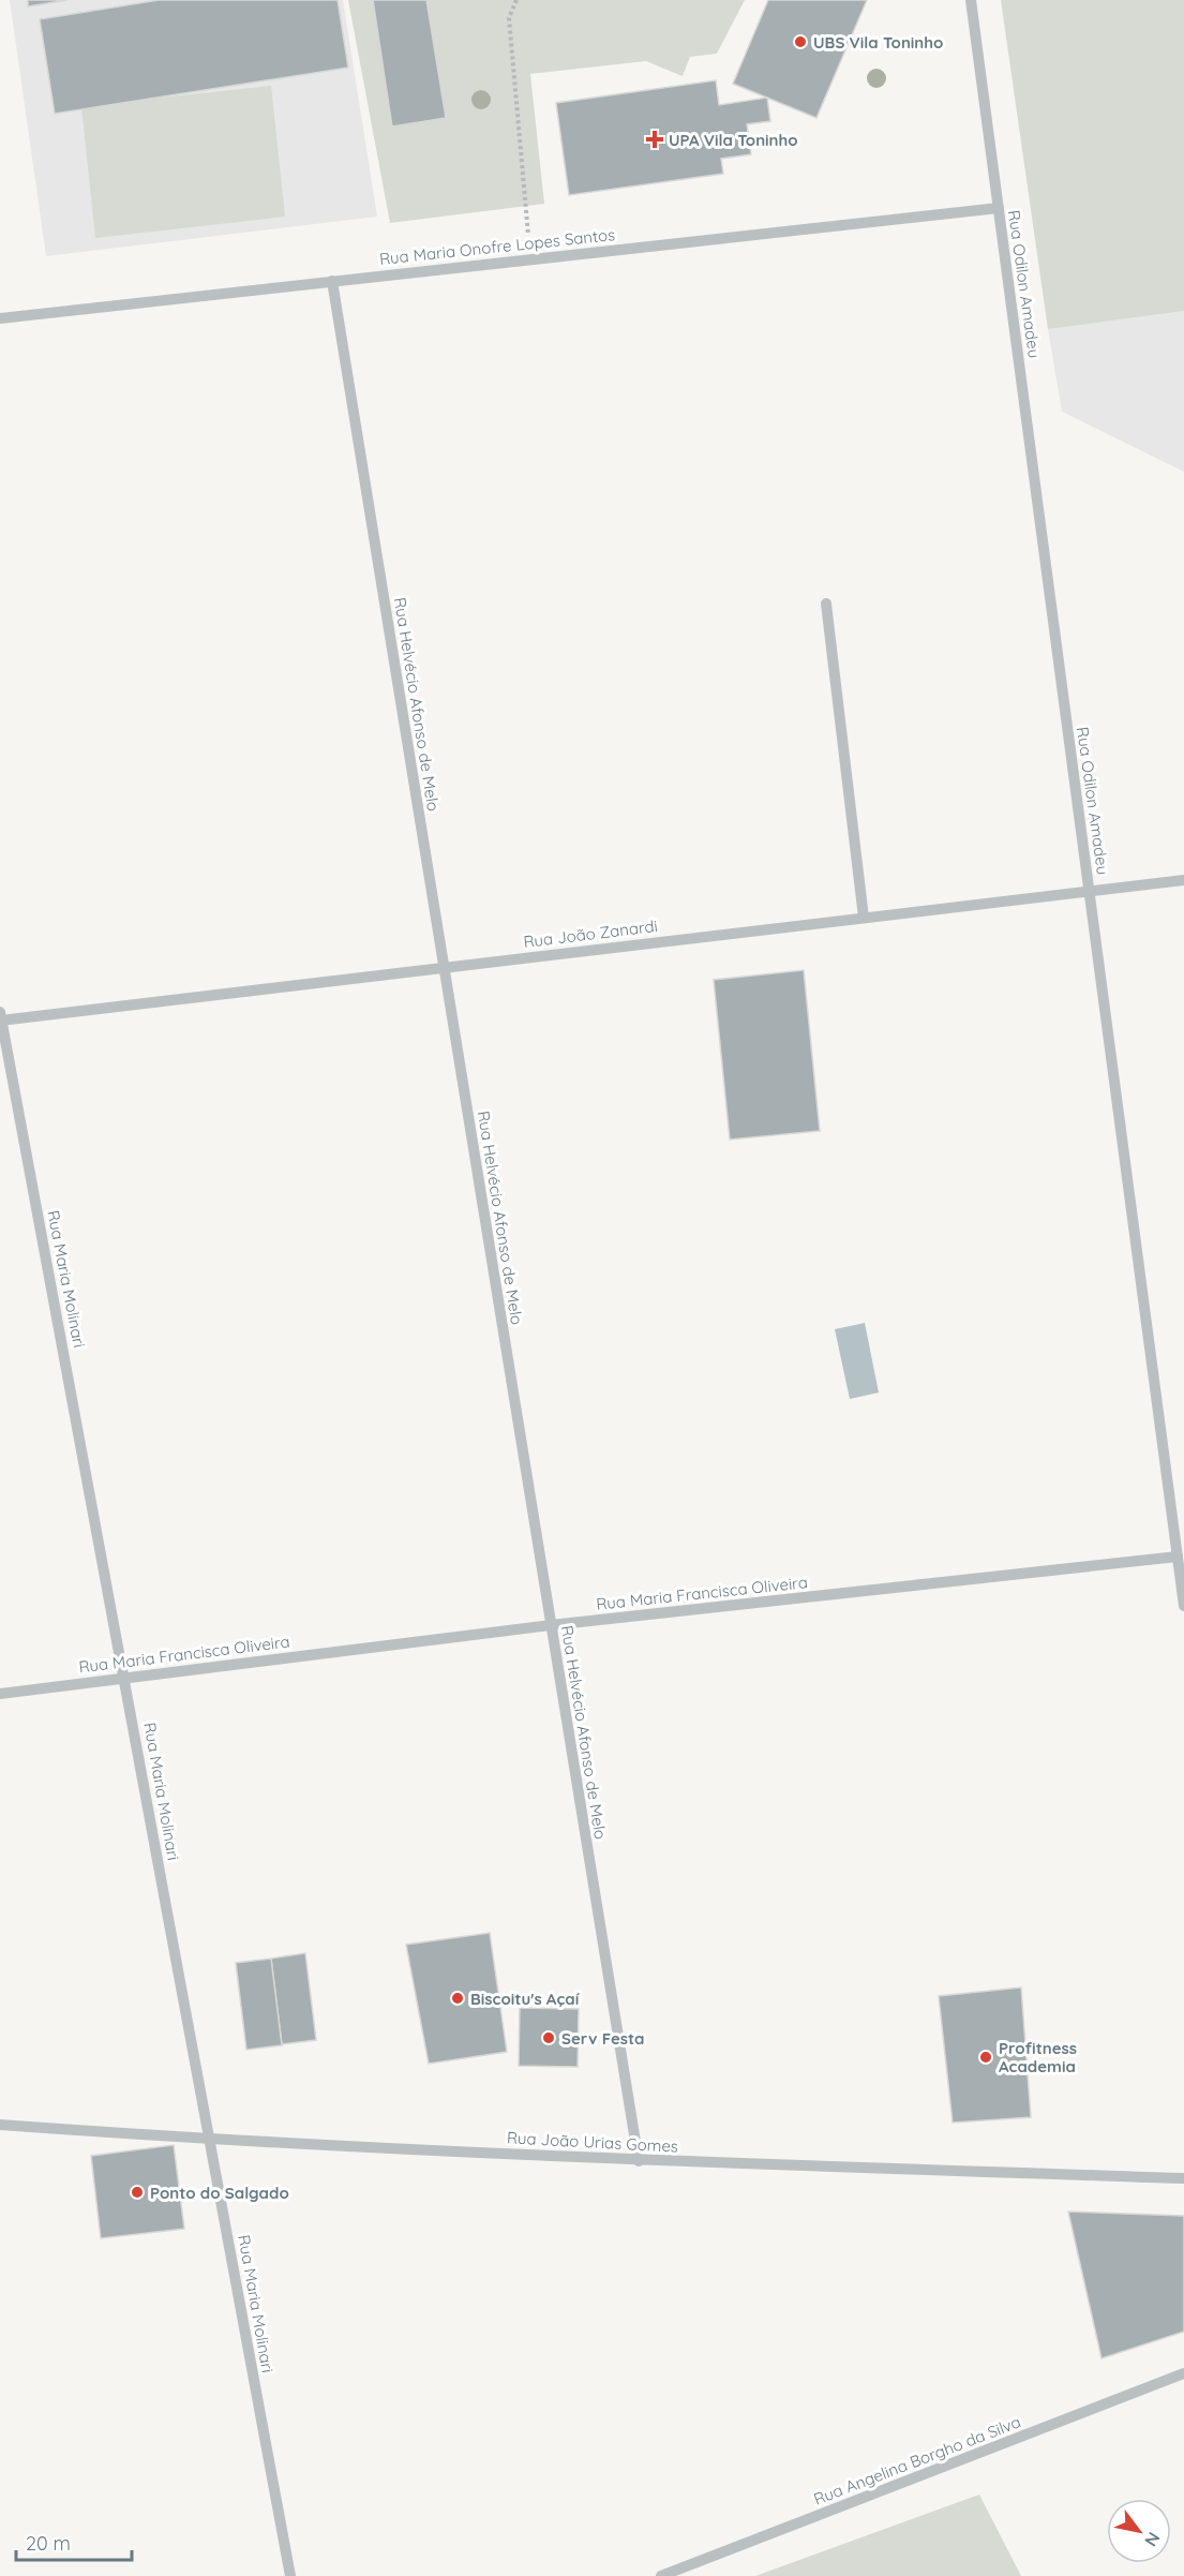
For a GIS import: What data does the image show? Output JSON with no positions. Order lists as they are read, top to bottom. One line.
{"streets":{"street":["Rua Maria Onofre Lopes Santos","Rua Odilon Amadeu","Rua Helvécio Afonso de Melo","Rua João Zanardi","Rua Maria Molinari","Rua Maria Francisca Oliveira","Rua João Urias Gomes","Rua Angelina Borgho da Silva"]},"crossings":[["Rua Maria Onofre Lopes Santos","Rua Odilon Amadeu"],["Rua Maria Onofre Lopes Santos","Rua Helvécio Afonso de Melo"],["Rua Odilon Amadeu","Rua João Zanardi"],["Rua Odilon Amadeu","Rua Maria Francisca Oliveira"],["Rua Helvécio Afonso de Melo","Rua João Zanardi"],["Rua Helvécio Afonso de Melo","Rua Maria Francisca Oliveira"],["Rua Helvécio Afonso de Melo","Rua João Urias Gomes"],["Rua João Zanardi","Rua Maria Molinari"],["Rua Maria Molinari","Rua Maria Francisca Oliveira"],["Rua Maria Molinari","Rua João Urias Gomes"]],"places":{"other":["UBS Vila Toninho","Biscoitu's Açaí","Serv Festa","Profitness Academia","Ponto do Salgado"],"health":["UPA Vila Toninho"]},"scale_bar":"20 m","north":"bottom right"}
